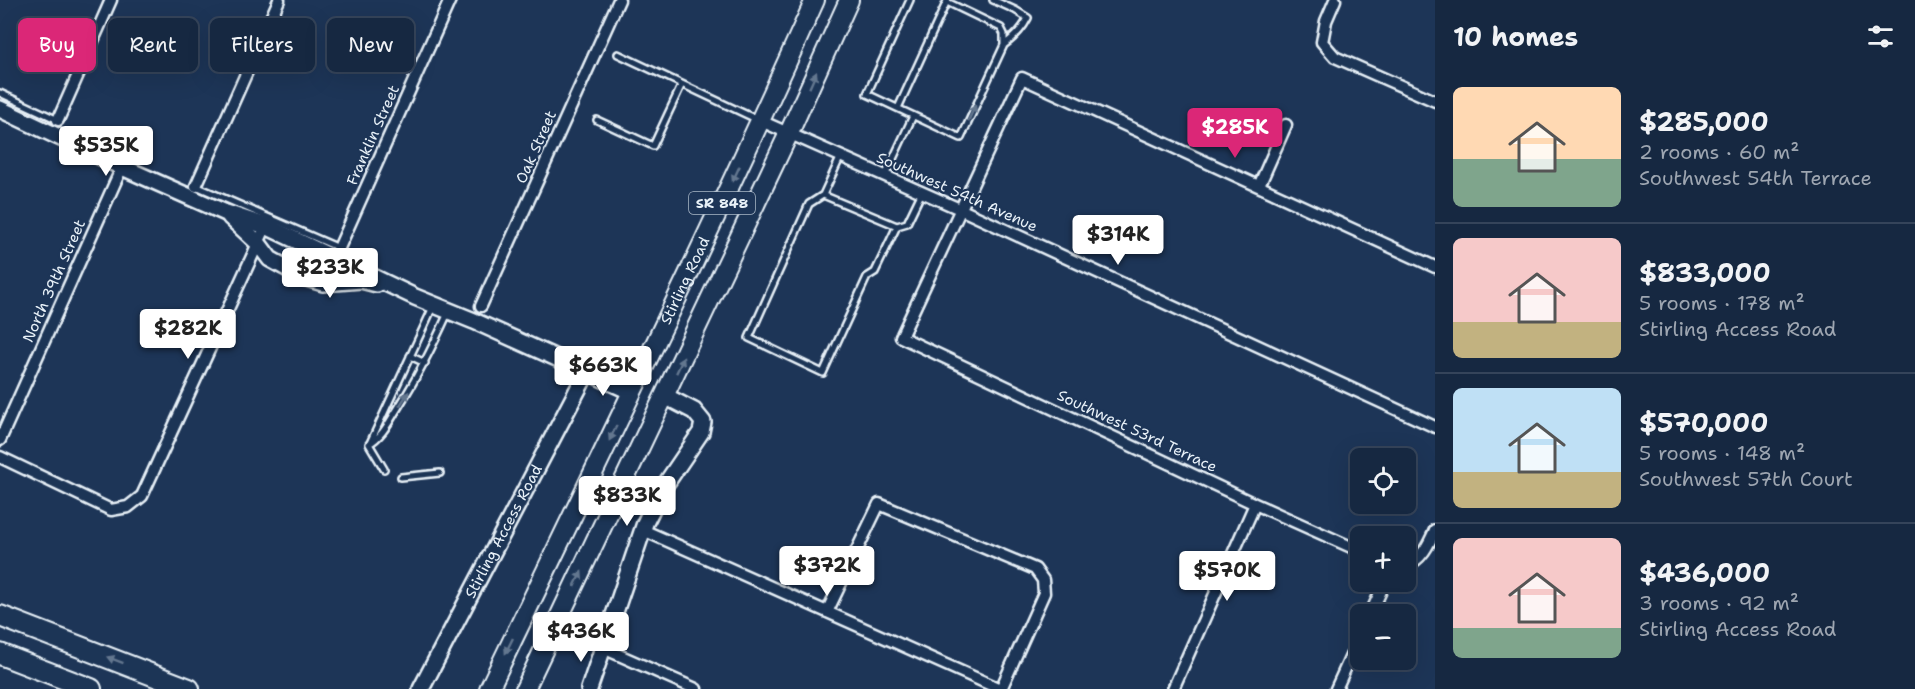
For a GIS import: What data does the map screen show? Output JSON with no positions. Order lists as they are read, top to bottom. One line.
{"streets":{"main road":["SR 848","Stirling Road"],"street":["Franklin Street","Oak Street","Southwest 54th Avenue","North 39th Street","Southwest 53rd Terrace","Stirling Access Road"]},"crossings":[["Southwest 54th Avenue","Stirling Road"],["Southwest 54th Avenue","Southwest 53rd Terrace"]],"page":{"heading":"10 homes","chip":["Buy","Rent","Filters","New"],"list":[{"name":"$285,000","note":"2 rooms · 60 m² · Southwest 54th Terrace"},{"name":"$833,000","note":"5 rooms · 178 m² · Stirling Access Road"},{"name":"$570,000","note":"5 rooms · 148 m² · Southwest 57th Court"},{"name":"$436,000","note":"3 rooms · 92 m² · Stirling Access Road"}],"price":["$285K","$535K","$314K","$233K","$282K","$663K","$833K","$372K","$570K","$436K"],"map_buttons":["+","−"]}}
